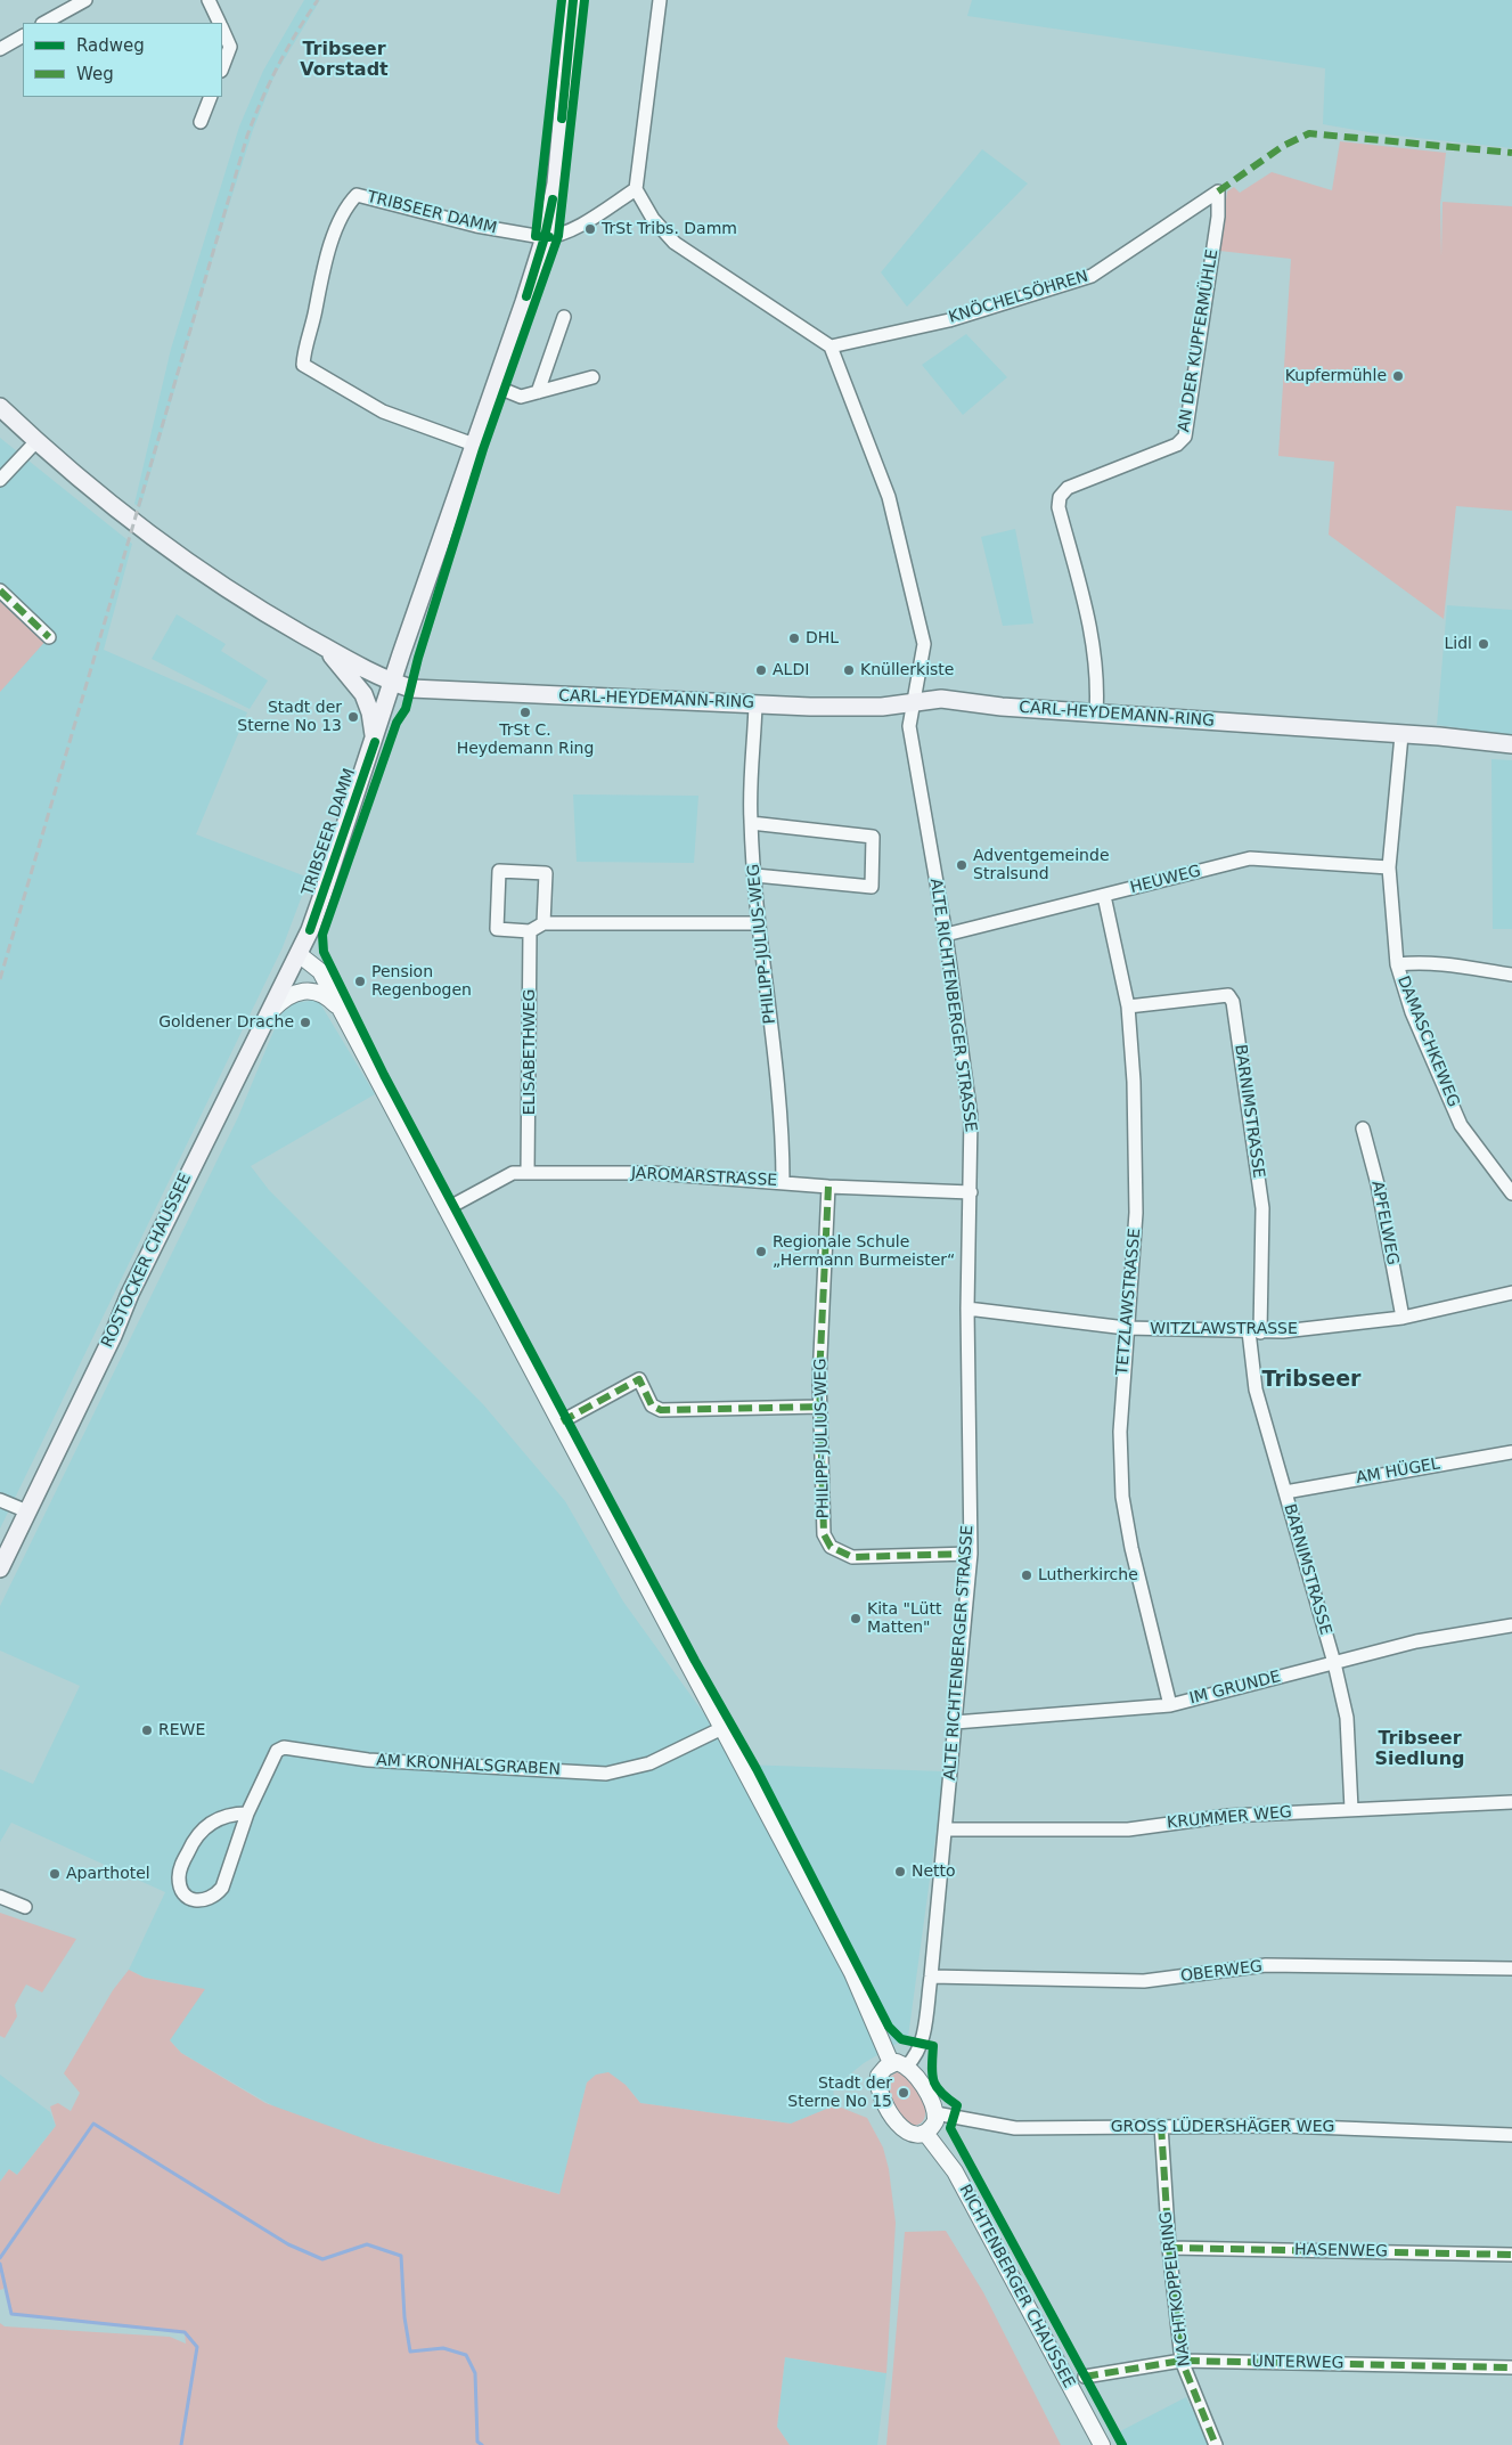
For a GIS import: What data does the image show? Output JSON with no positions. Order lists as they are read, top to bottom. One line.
{"streets":{"main road":["TRIBSEER DAMM","CARL-HEYDEMANN-RING","ROSTOCKER CHAUSSEE"],"street":["KNÖCHELSÖHREN","AN DER KUPFERMÜHLE","HEUWEG","PHILIPP-JULIUS-WEG","ALTE RICHTENBERGER STRASSE","DAMASCHKEWEG","ELISABETHWEG","BARNIMSTRASSE","JAROMARSTRASSE","APFELWEG","TETZLAWSTRASSE","WITZLAWSTRASSE","AM HÜGEL","IM GRUNDE","AM KRONHALSGRABEN","KRUMMER WEG","OBERWEG","GROSS LÜDERSHÄGER WEG","HASENWEG","RICHTENBERGER CHAUSSEE","NACHTKOPPELRING","UNTERWEG"]},"crossings":[["TRIBSEER DAMM","CARL-HEYDEMANN-RING"],["TRIBSEER DAMM","ROSTOCKER CHAUSSEE"],["KNÖCHELSÖHREN","AN DER KUPFERMÜHLE"],["KNÖCHELSÖHREN","ALTE RICHTENBERGER STRASSE"],["AN DER KUPFERMÜHLE","CARL-HEYDEMANN-RING"],["CARL-HEYDEMANN-RING","PHILIPP-JULIUS-WEG"],["CARL-HEYDEMANN-RING","ALTE RICHTENBERGER STRASSE"],["CARL-HEYDEMANN-RING","DAMASCHKEWEG"],["HEUWEG","ALTE RICHTENBERGER STRASSE"],["HEUWEG","DAMASCHKEWEG"],["HEUWEG","TETZLAWSTRASSE"],["PHILIPP-JULIUS-WEG","ALTE RICHTENBERGER STRASSE"],["PHILIPP-JULIUS-WEG","JAROMARSTRASSE"],["ALTE RICHTENBERGER STRASSE","JAROMARSTRASSE"],["ALTE RICHTENBERGER STRASSE","WITZLAWSTRASSE"],["ALTE RICHTENBERGER STRASSE","IM GRUNDE"],["ALTE RICHTENBERGER STRASSE","KRUMMER WEG"],["ALTE RICHTENBERGER STRASSE","OBERWEG"],["ELISABETHWEG","JAROMARSTRASSE"],["BARNIMSTRASSE","TETZLAWSTRASSE"],["BARNIMSTRASSE","WITZLAWSTRASSE"],["BARNIMSTRASSE","AM HÜGEL"],["BARNIMSTRASSE","IM GRUNDE"],["BARNIMSTRASSE","KRUMMER WEG"],["APFELWEG","WITZLAWSTRASSE"],["TETZLAWSTRASSE","WITZLAWSTRASSE"],["TETZLAWSTRASSE","IM GRUNDE"],["GROSS LÜDERSHÄGER WEG","NACHTKOPPELRING"],["HASENWEG","NACHTKOPPELRING"],["NACHTKOPPELRING","UNTERWEG"]],"districts":["Tribseer Vorstadt","Tribseer","Tribseer Siedlung"],"places":["TrSt Tribs. Damm","Kupfermühle","DHL","Lidl","ALDI","Knüllerkiste","TrSt C. Heydemann Ring","Stadt der Sterne No 13","Adventgemeinde Stralsund","Pension Regenbogen","Goldener Drache","Regionale Schule „Hermann Burmeister“","Lutherkirche","Kita \"Lütt Matten\"","REWE","Netto","Aparthotel","Stadt der Sterne No 15"],"legend":["Radweg","Weg"]}
